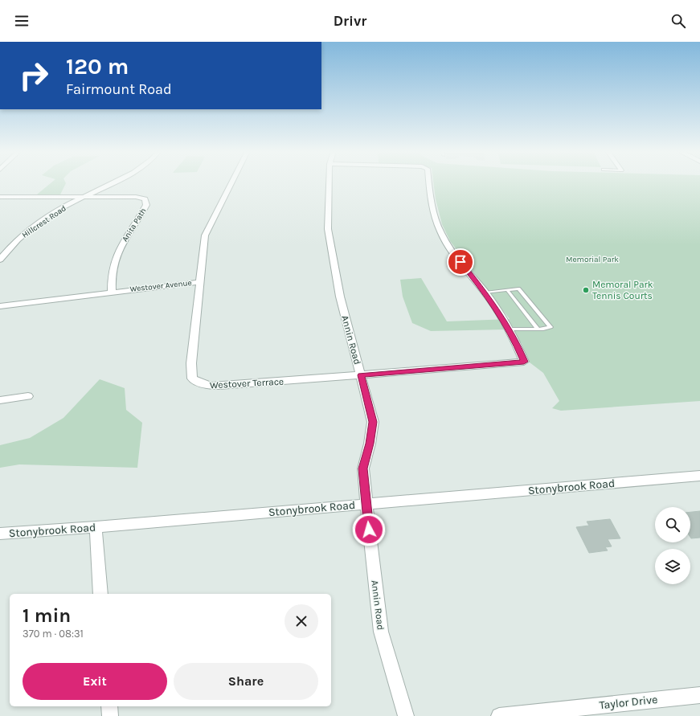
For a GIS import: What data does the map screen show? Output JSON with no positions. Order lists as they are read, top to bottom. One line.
{"streets":{"street":["Hillcrest Road","Anita Path","Westover Avenue","Annin Road","Westover Terrace","Stonybrook Road","Taylor Drive"]},"crossings":[["Hillcrest Road","Anita Path"],["Anita Path","Westover Avenue"],["Westover Avenue","Westover Terrace"],["Annin Road","Westover Terrace"],["Annin Road","Stonybrook Road"]],"parks":["Memorial Park"],"places":["Memoral Park Tennis Courts"],"page":{"header":"Drivr","turn":["120 m","Fairmount Road"],"heading":["1 min","370 m · 08:31"],"buttons":["Exit","Share"]}}
